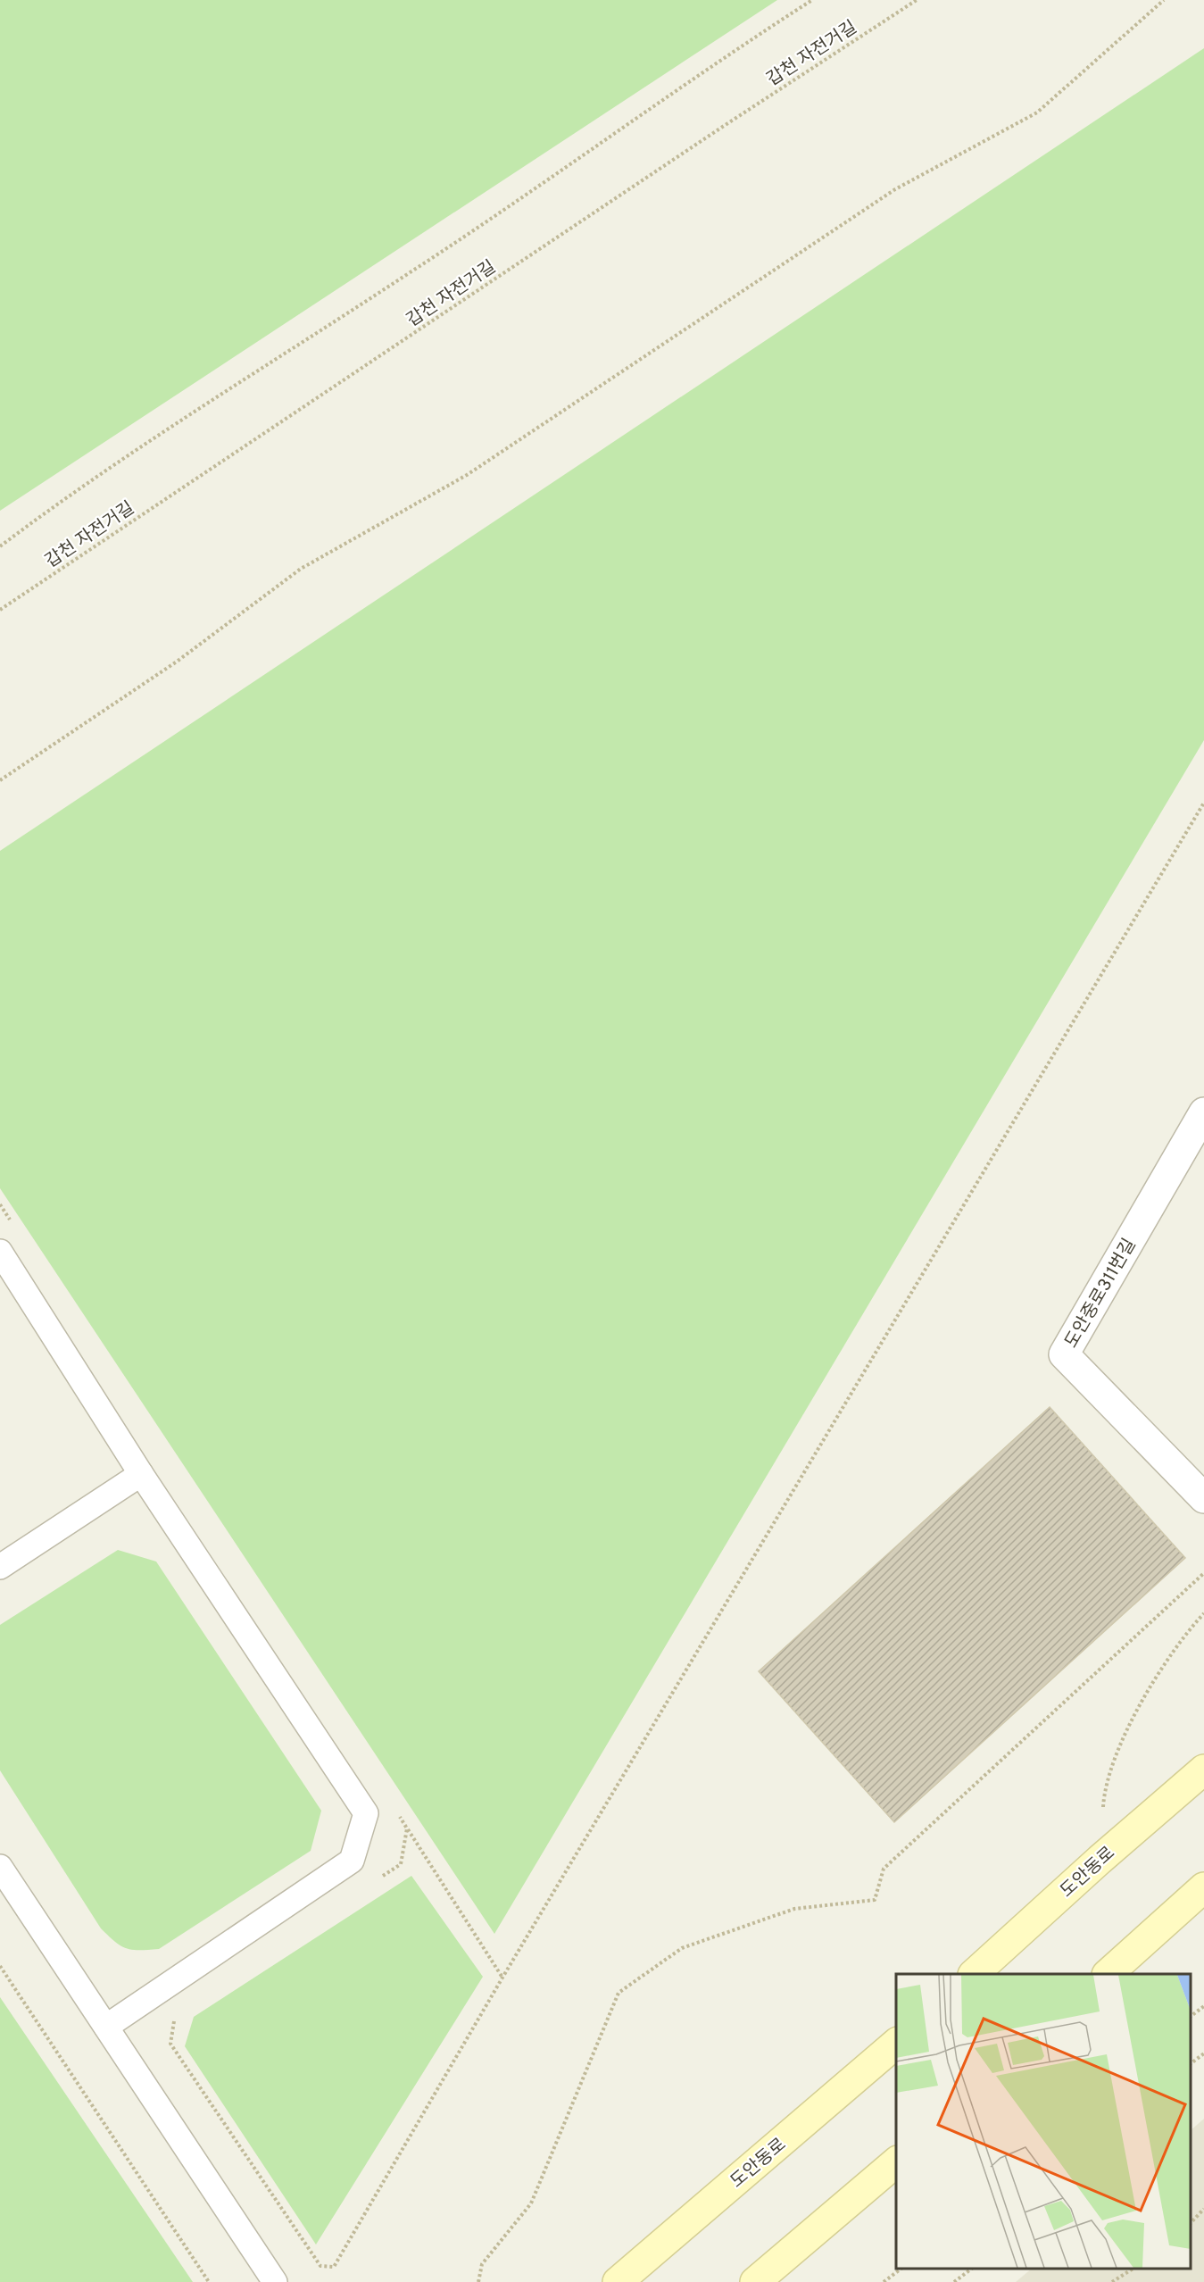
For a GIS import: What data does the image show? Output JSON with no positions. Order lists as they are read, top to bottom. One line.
{"streets":{"main road":["도안동로"],"street":["도안중로311번길"],"path":["갑천 자전거길"]}}
